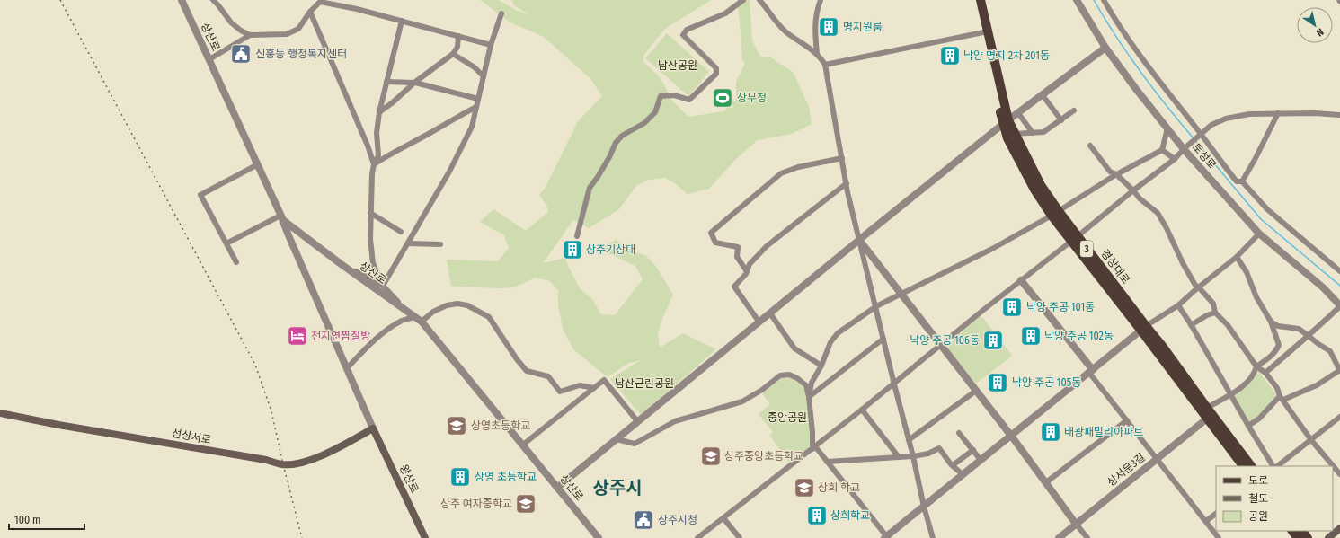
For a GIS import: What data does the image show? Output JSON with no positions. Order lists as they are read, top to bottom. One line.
{"streets":{"main road":["3","경상대로","선상서로","왕산로"],"street":["상산로","토성로","상서문3길"]},"crossings":[["경상대로","상서문3길"],["선상서로","왕산로"]],"districts":["상주시"],"parks":["남산공원","남산근린공원","중앙공원"],"places":{"building":["명지원룸","낙양 명지 2차 201동","상주기상대","낙양 주공 101동","낙양 주공 102동","낙양 주공 106동","낙양 주공 105동","태광패밀리아파트","상영 초등학교","상희학교"],"public building":["신흥동 행정복지센터","상주시청"],"sports":["상무정"],"hotel":["천지연찜질방"],"school or university":["상영초등학교","상주중앙초등학교","상희 학교","상주 여자중학교"]},"legend":["도로","철도","공원"],"scale_bar":"100 m","north":"bottom right"}
